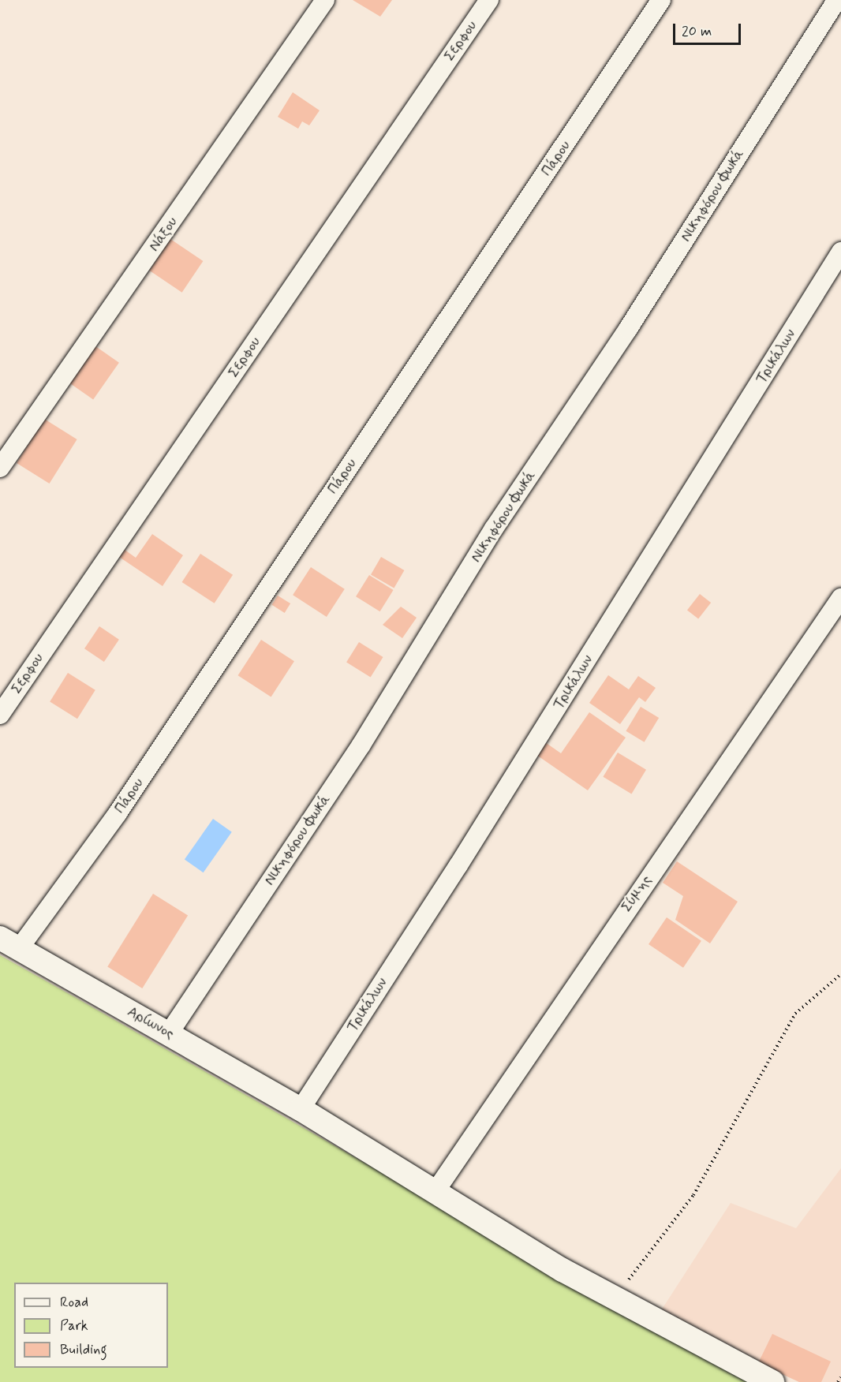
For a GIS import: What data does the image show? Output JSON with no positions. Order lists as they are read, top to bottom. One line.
{"streets":{"street":["Σερφου","Πάρου","Νικηφόρου Φωκά","Νάξου","Τρικάλων","Σύμης","Αρίωνος"]},"crossings":[["Πάρου","Αρίωνος"],["Νικηφόρου Φωκά","Αρίωνος"],["Τρικάλων","Αρίωνος"],["Σύμης","Αρίωνος"]],"legend":["Road","Park","Building"],"scale_bar":"20 m"}
